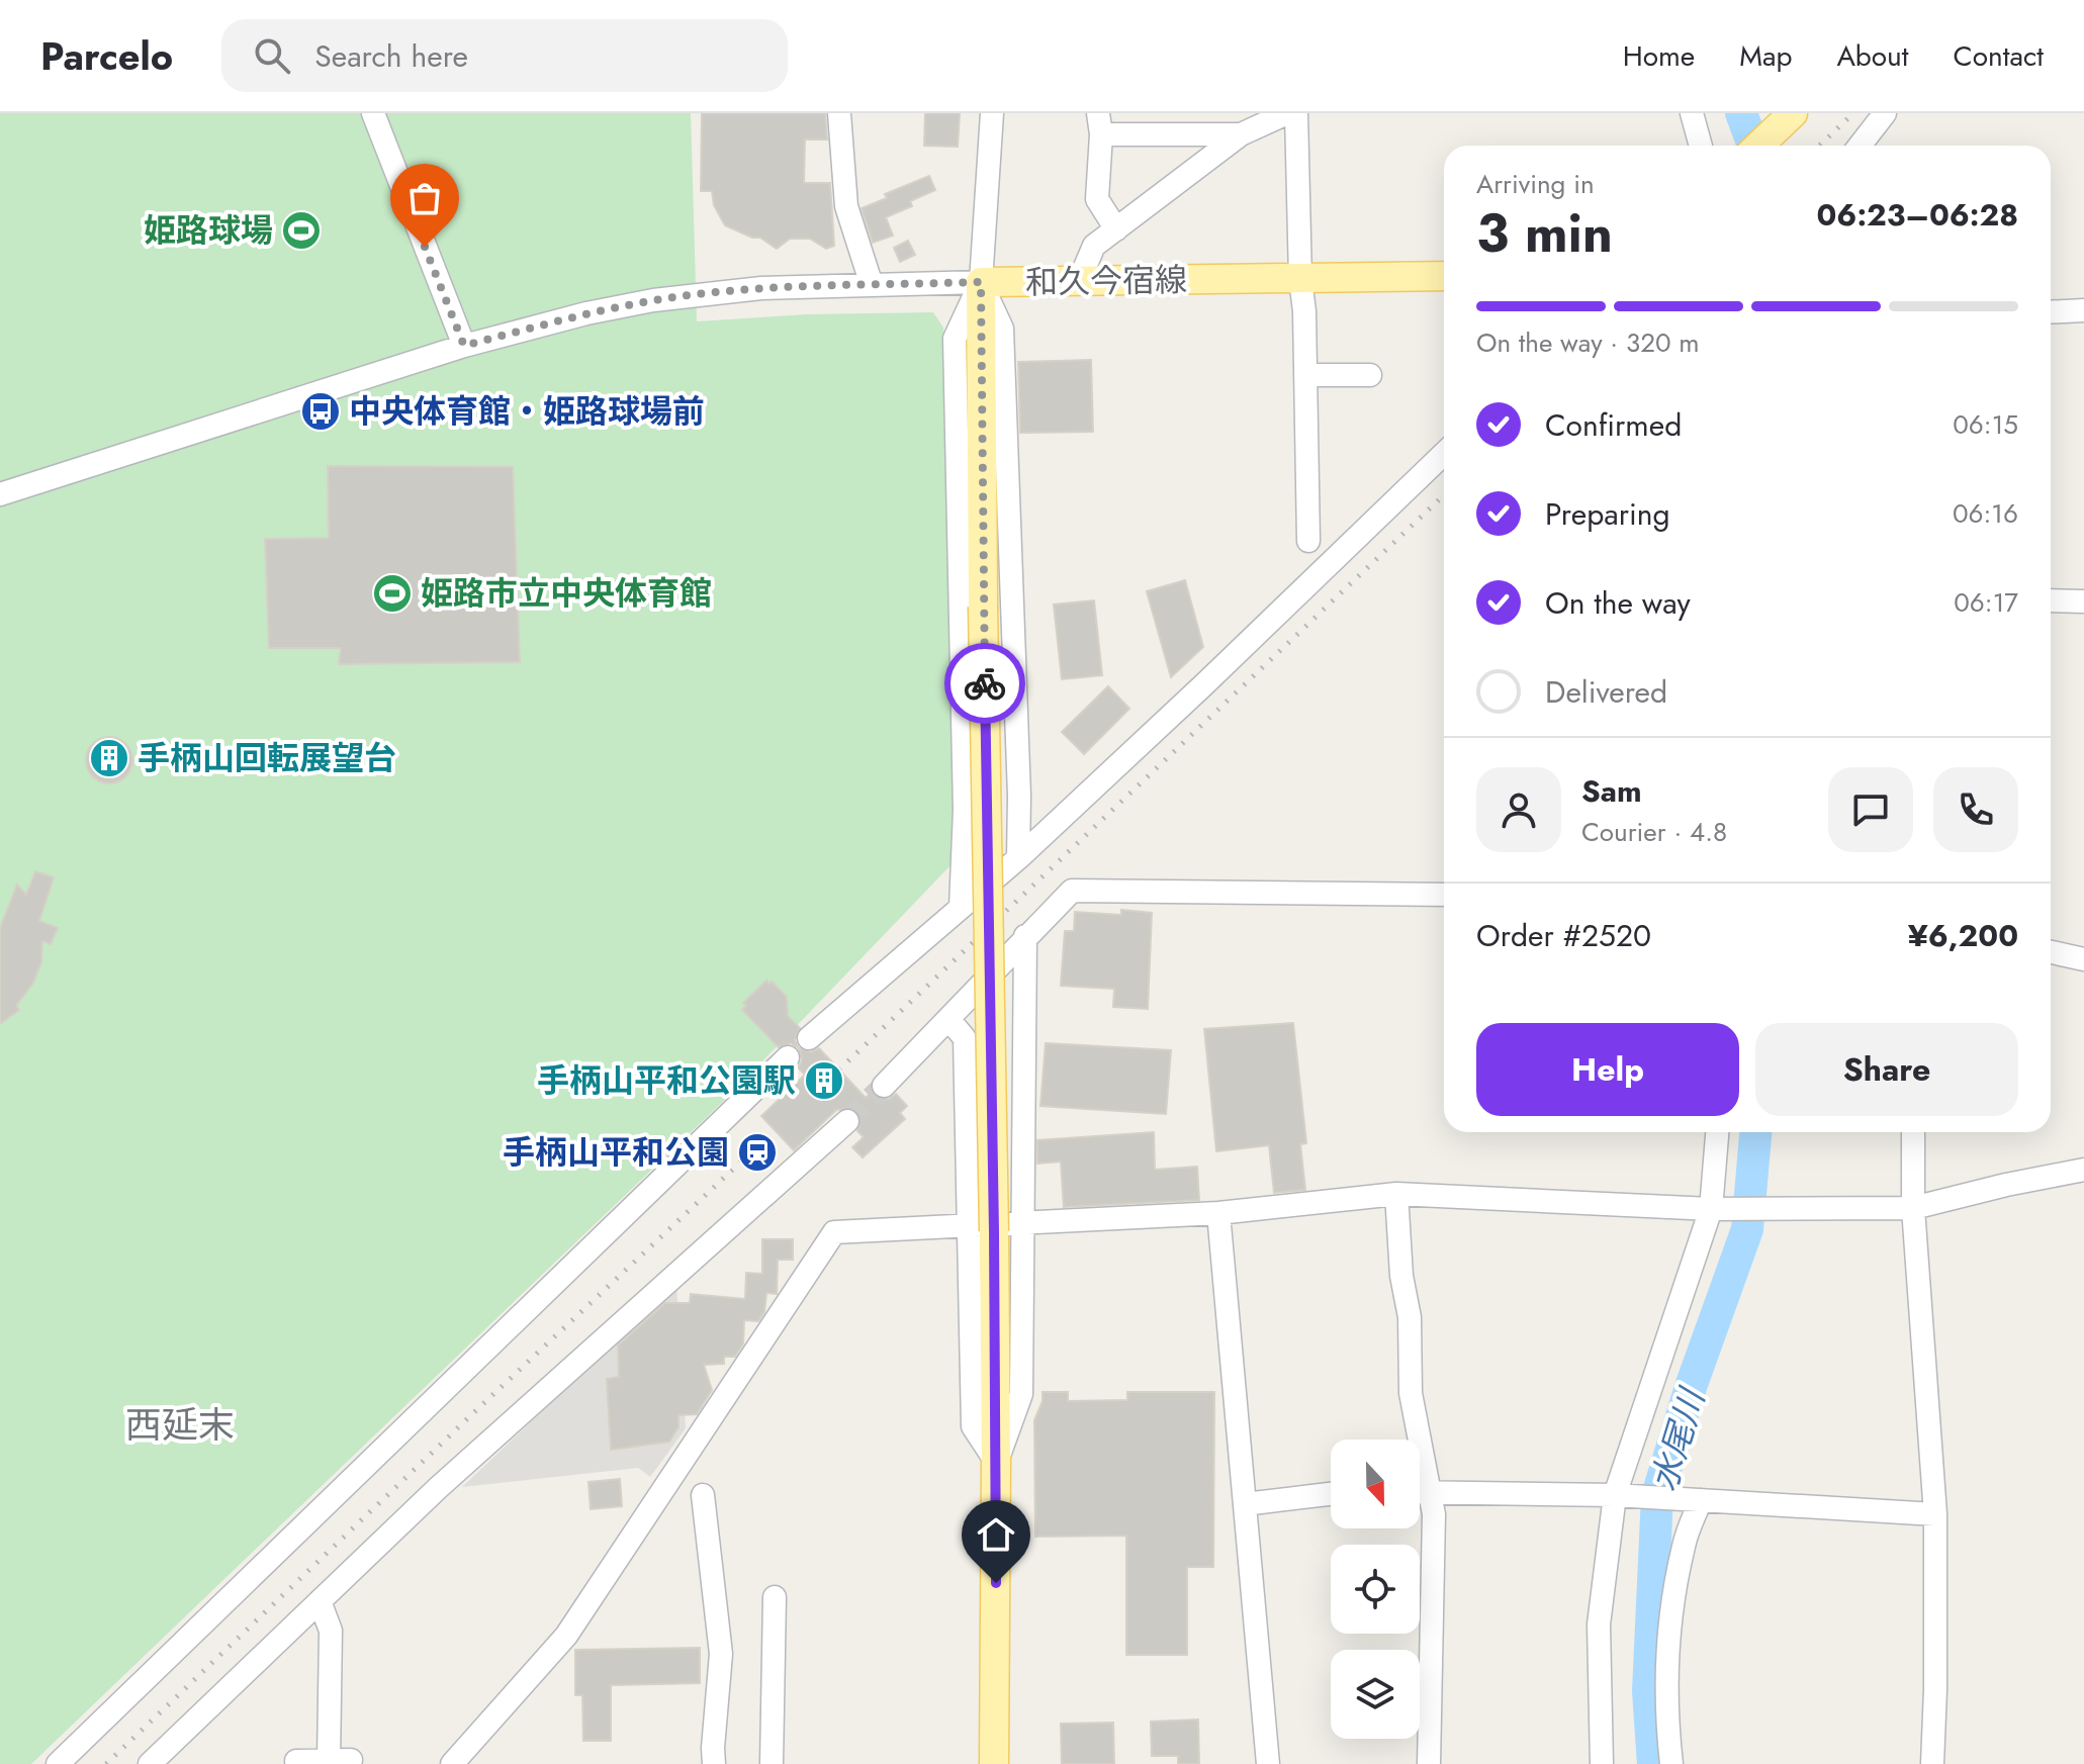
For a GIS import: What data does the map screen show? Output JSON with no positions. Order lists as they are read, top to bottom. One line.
{"streets":{"main road":["和久今宿線"]},"districts":["西延末"],"water":["水尾川"],"places":{"sports":["姫路球場","姫路市立中央体育館"],"bus stop":["中央体育館・姫路球場前"],"building":["手柄山回転展望台","手柄山平和公園駅"],"station":["手柄山平和公園"]},"north":"bottom","page":{"header":"Parcelo","search":"Search here","nav":["Home","Map","About","Contact"],"heading":["3 min","Arriving in","06:23–06:28"],"panel":["Sam","Courier · 4.8","Order #2520","¥6,200"],"bar":"On the way · 320 m","list":[["Confirmed","06:15"],["Preparing","06:16"],["On the way","06:17"],"Delivered"],"buttons":["Help","Share"]}}
